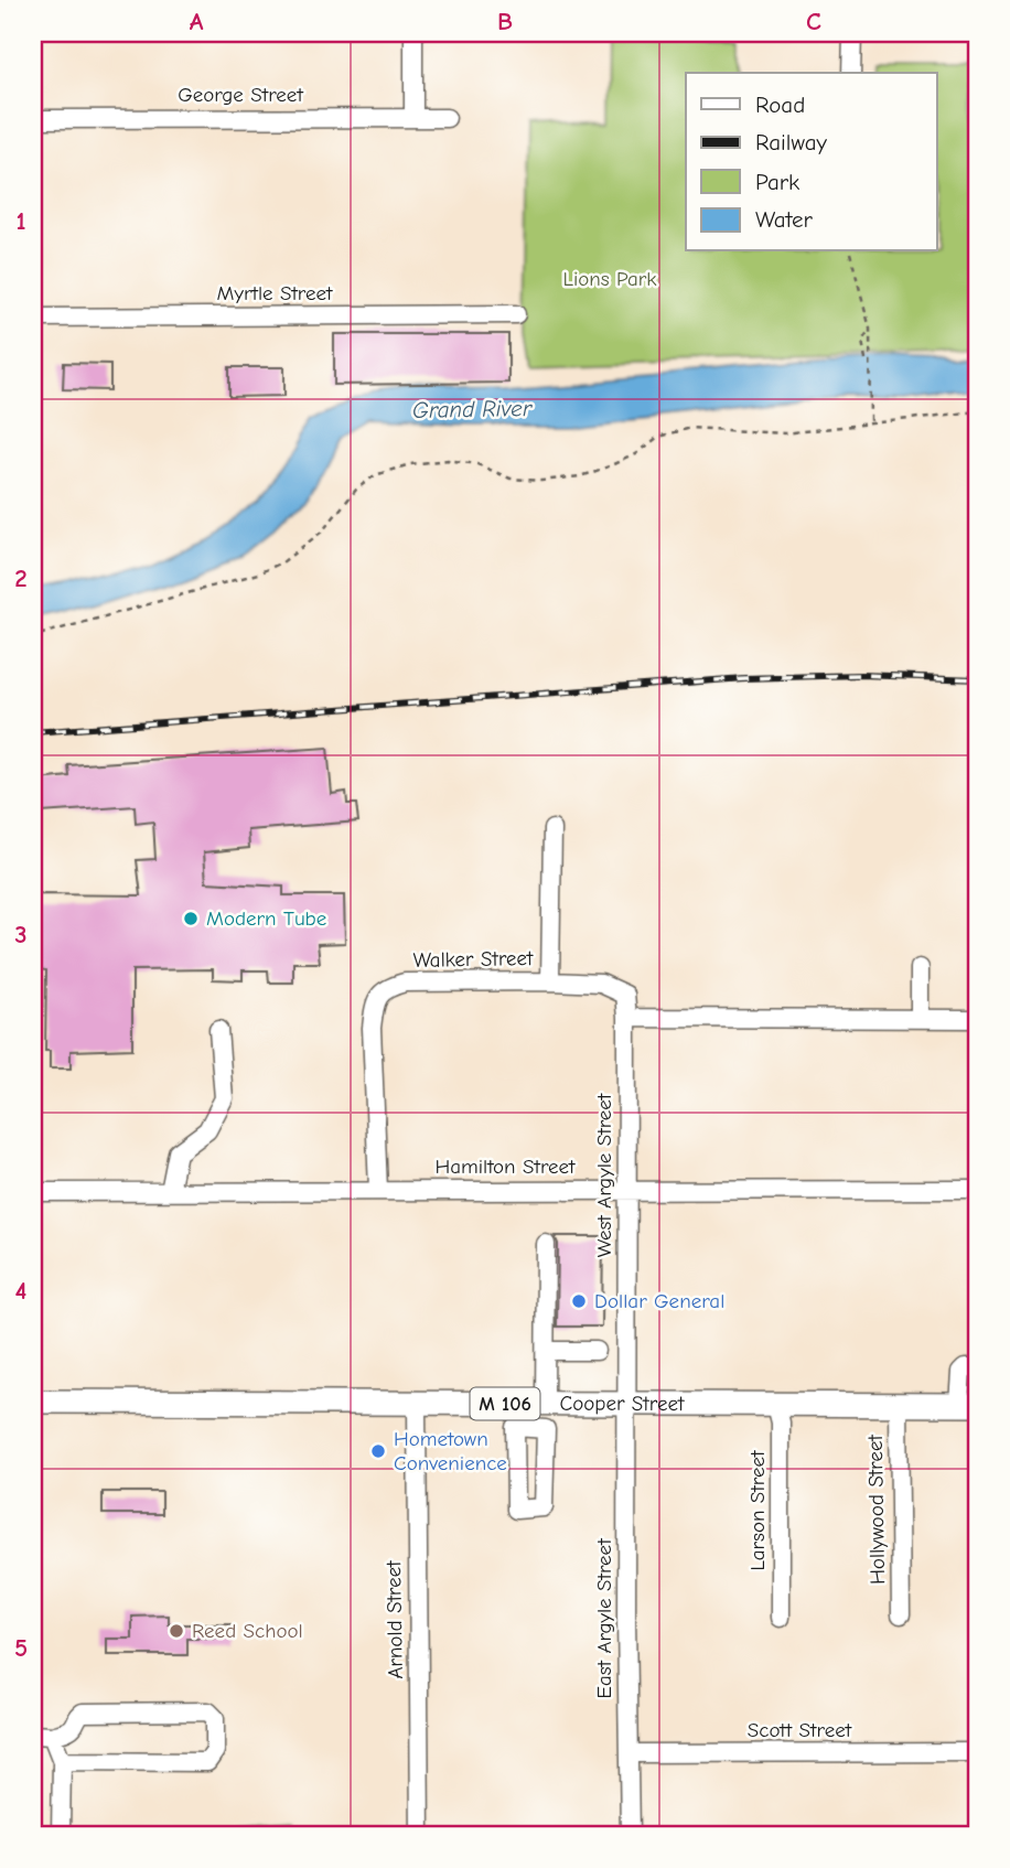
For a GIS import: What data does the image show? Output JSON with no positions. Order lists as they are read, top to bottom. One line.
{"streets":{"main road":["M 106","Cooper Street"],"street":["George Street","Myrtle Street","Walker Street","Hamilton Street","West Argyle Street","Hollywood Street","Larson Street","East Argyle Street","Arnold Street","Scott Street"]},"crossings":[["Walker Street","Hamilton Street"],["Walker Street","West Argyle Street"],["Hamilton Street","West Argyle Street"],["West Argyle Street","Cooper Street"],["West Argyle Street","East Argyle Street"],["Cooper Street","Hollywood Street"],["Cooper Street","Larson Street"],["Cooper Street","East Argyle Street"],["Cooper Street","Arnold Street"],["East Argyle Street","Scott Street"]],"water":["Grand River"],"parks":["Lions Park"],"places":["Modern Tube","Dollar General","Hometown Convenience","Reed School"],"legend":["Road","Railway","Park","Water"],"grid":{"columns":["A","B","C"],"rows":["1","2","3","4","5"]}}
